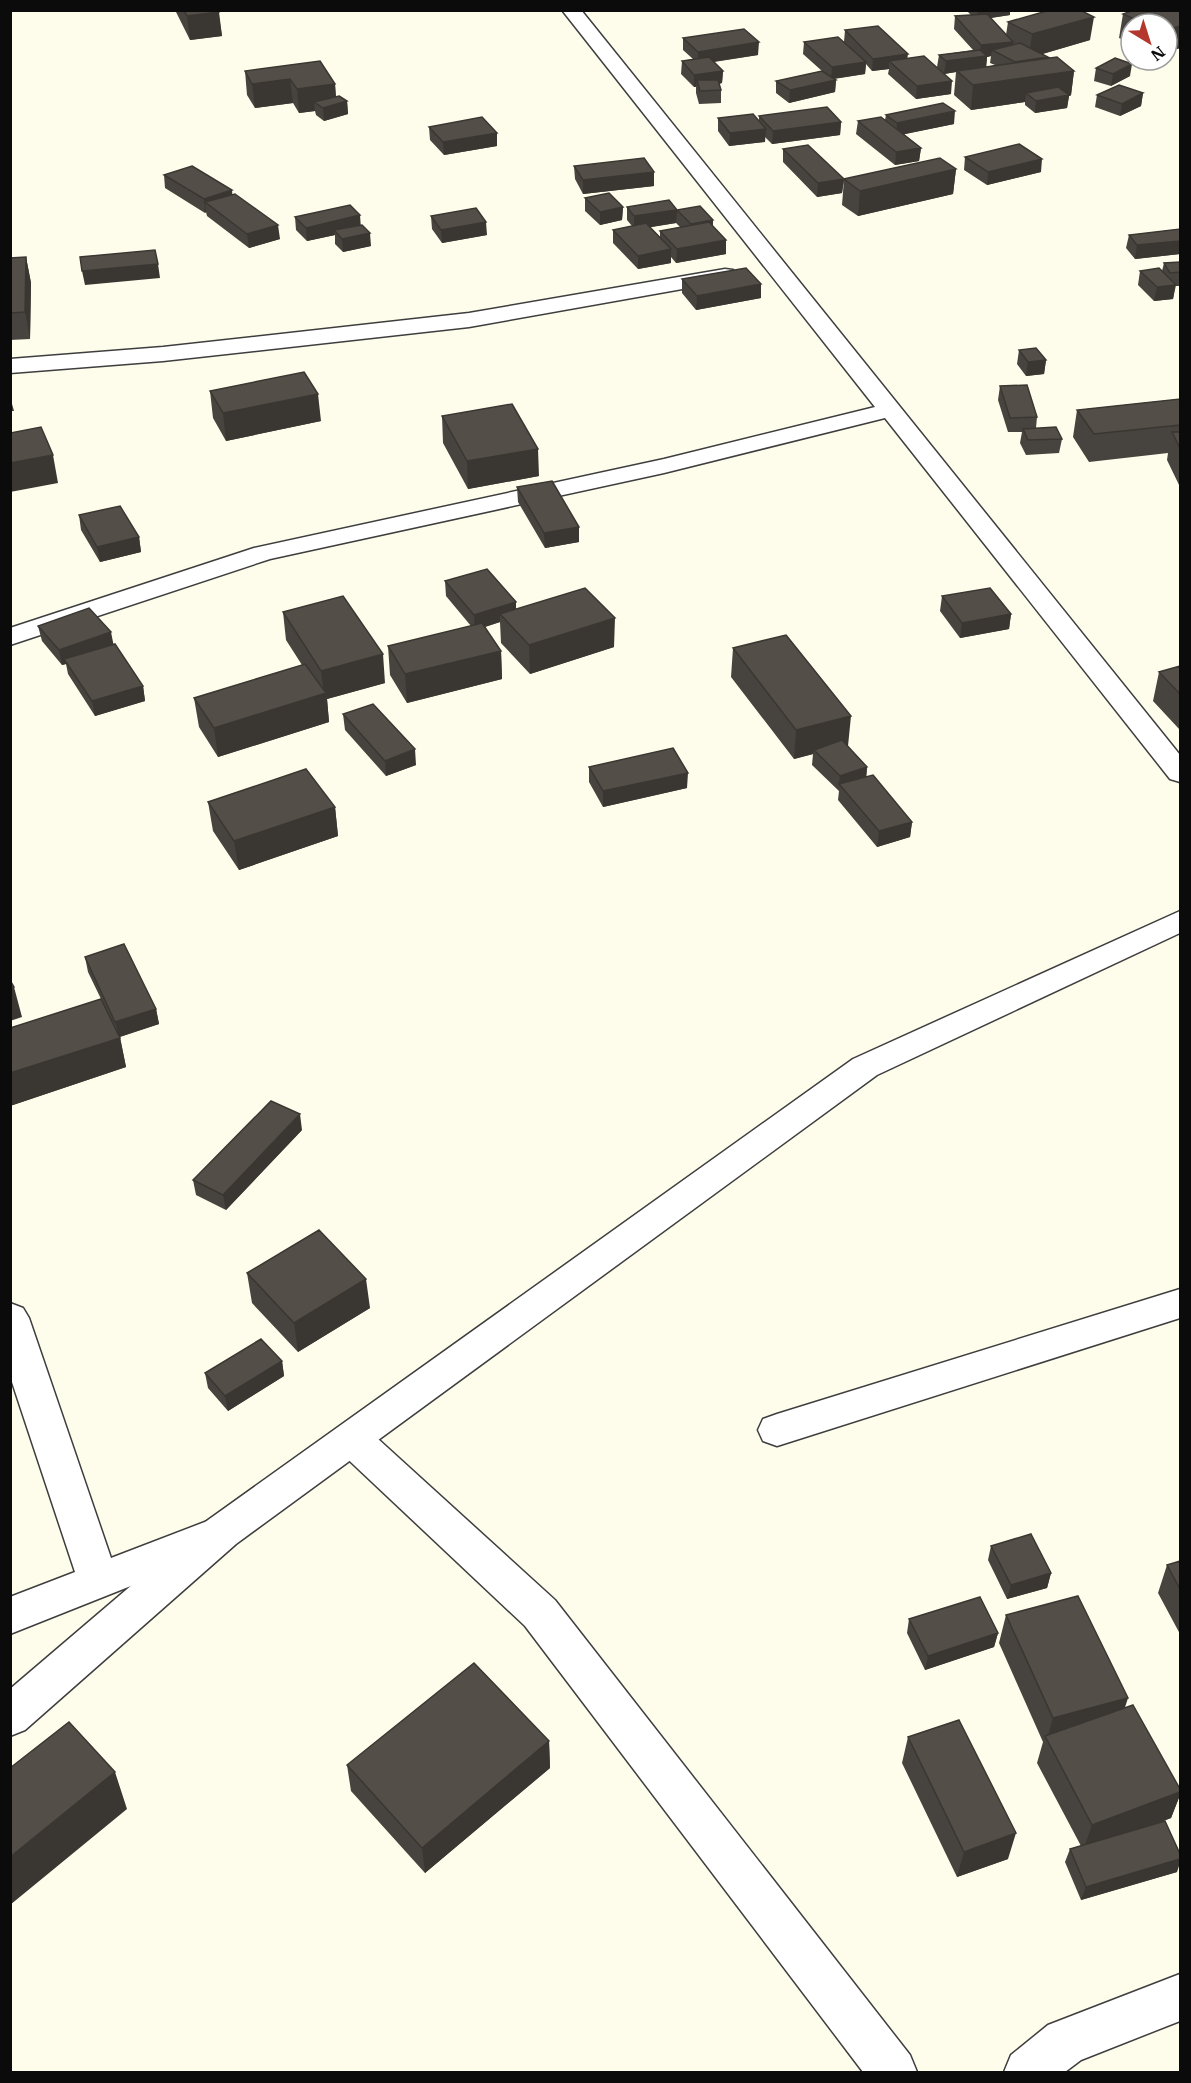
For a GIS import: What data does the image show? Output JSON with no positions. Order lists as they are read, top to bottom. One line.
{"north":"bottom right"}
